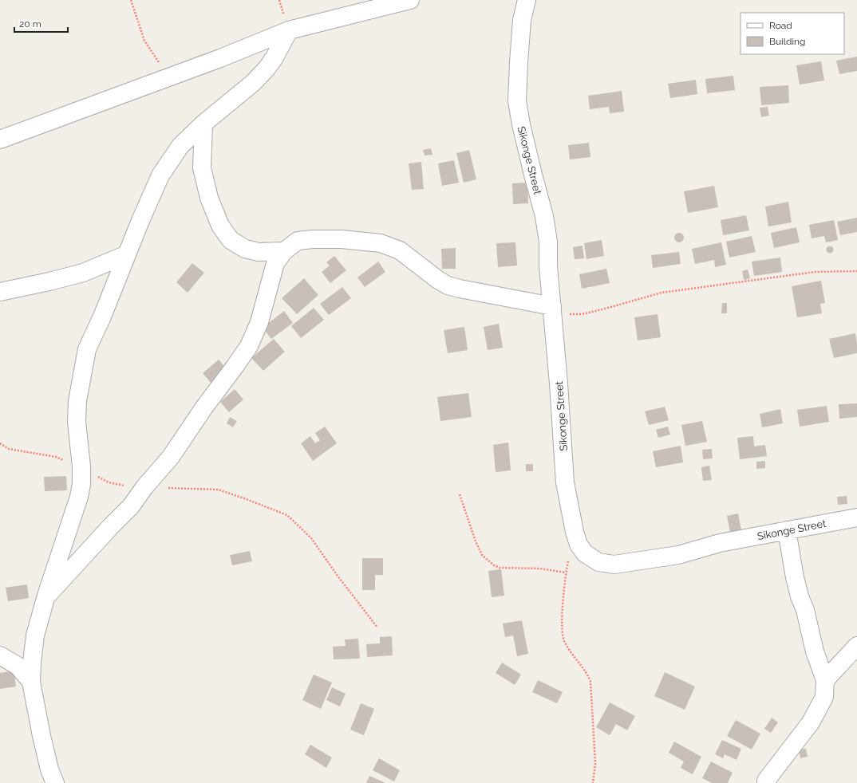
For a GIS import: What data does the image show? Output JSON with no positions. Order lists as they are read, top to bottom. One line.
{"streets":{"street":["Sikonge Street"]},"legend":["Road","Building"],"scale_bar":"20 m"}
